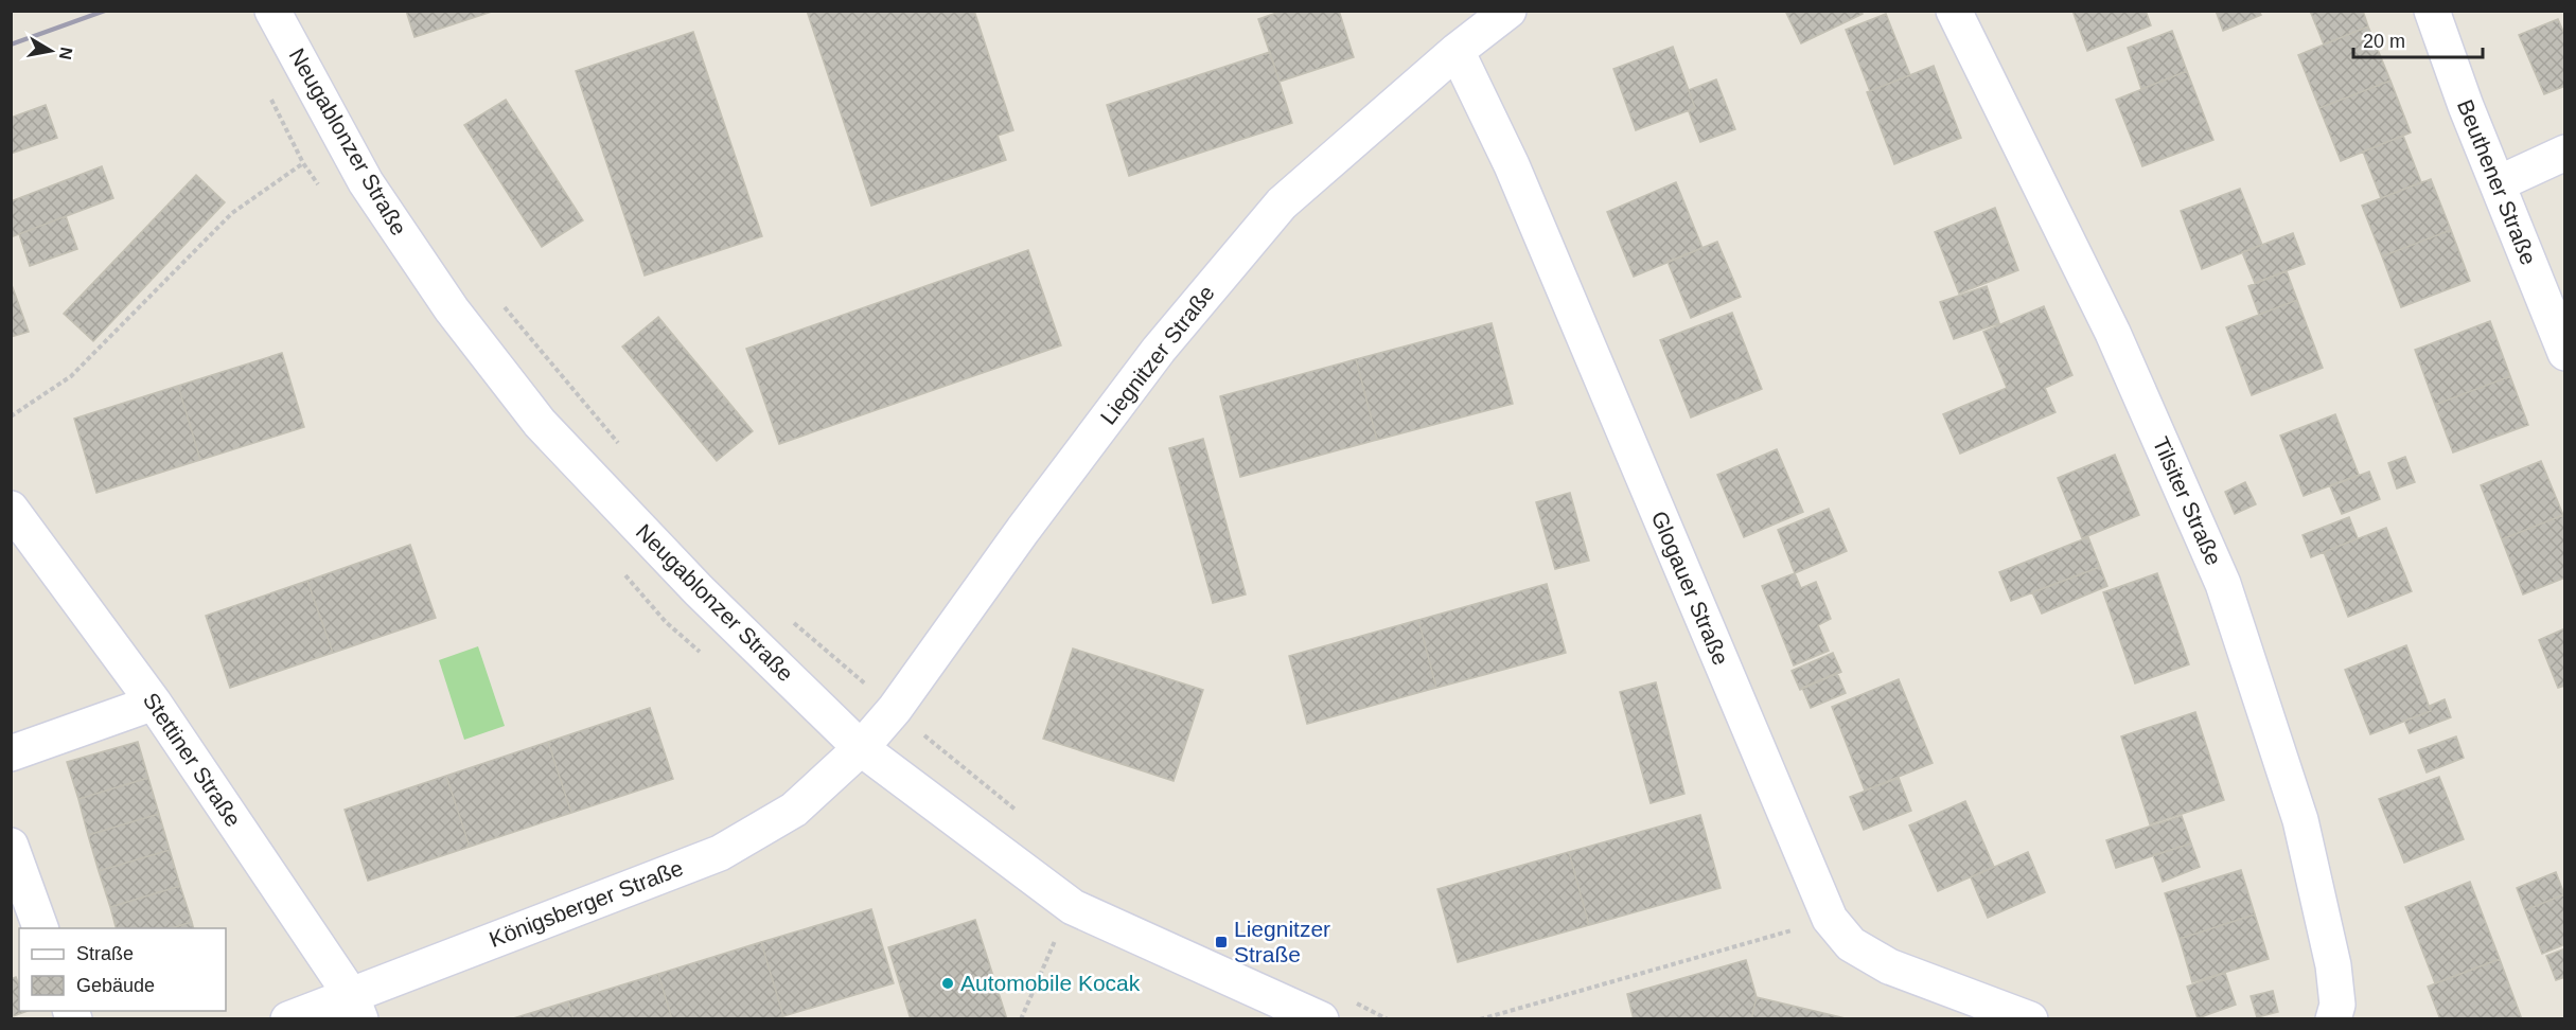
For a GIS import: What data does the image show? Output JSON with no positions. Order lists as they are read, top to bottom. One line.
{"streets":{"street":["Neugablonzer Straße","Beuthener Straße","Liegnitzer Straße","Tilsiter Straße","Glogauer Straße","Stettiner Straße","Königsberger Straße"]},"crossings":[["Neugablonzer Straße","Liegnitzer Straße"],["Neugablonzer Straße","Königsberger Straße"],["Liegnitzer Straße","Glogauer Straße"],["Liegnitzer Straße","Königsberger Straße"],["Stettiner Straße","Königsberger Straße"]],"places":{"transit":["Liegnitzer Straße"],"other":["Automobile Kocak"]},"legend":["Straße","Gebäude"],"scale_bar":"20 m","north":"right"}
